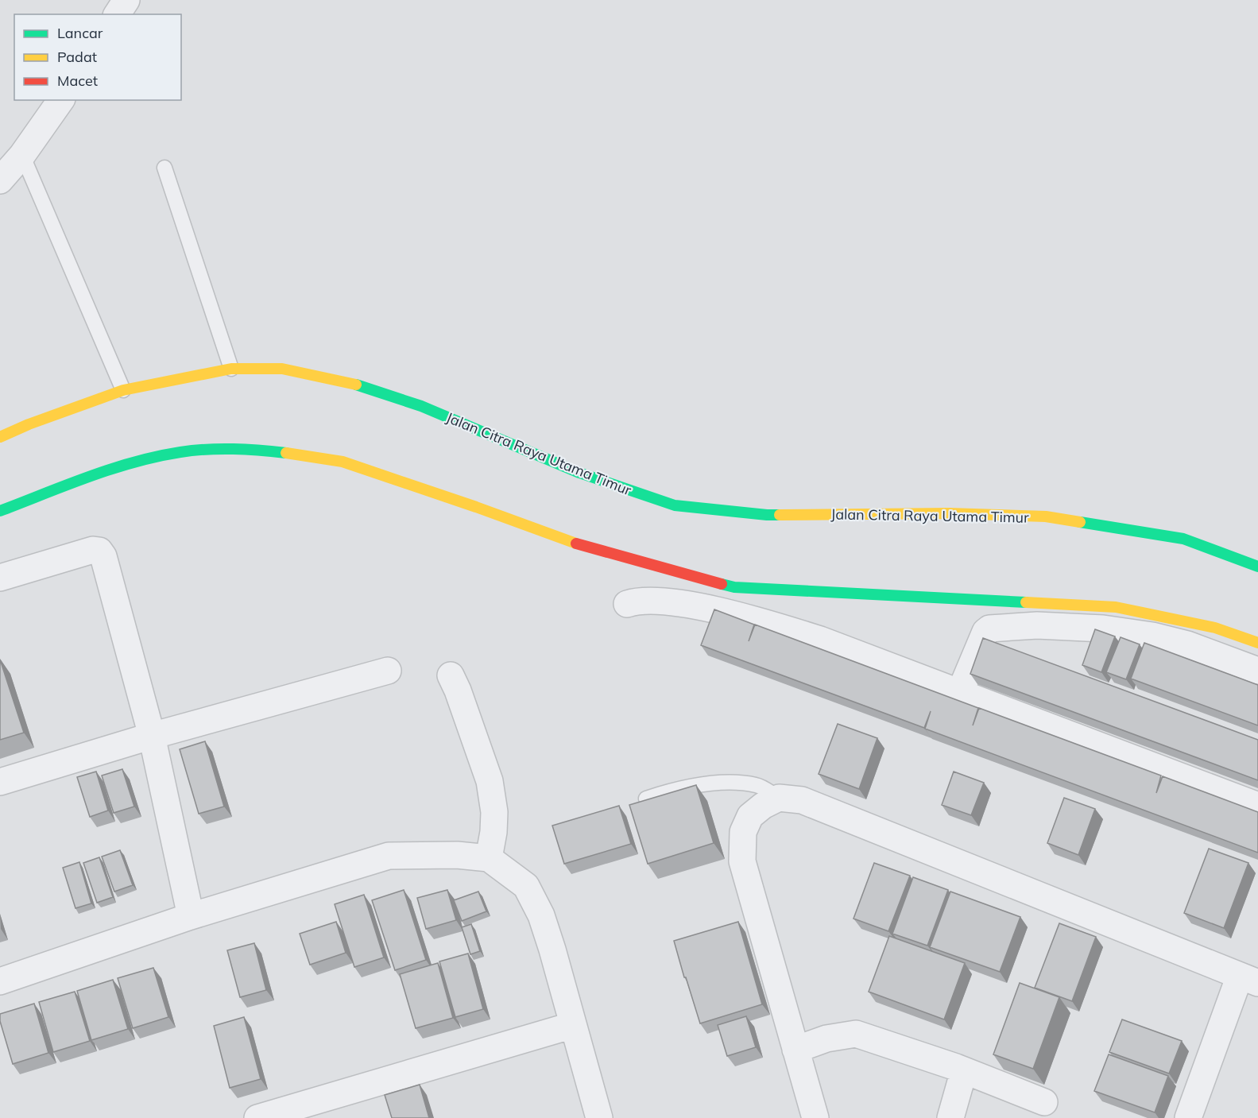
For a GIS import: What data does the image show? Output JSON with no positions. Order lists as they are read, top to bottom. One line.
{"streets":{"main road":["Jalan Citra Raya Utama Timur"]},"legend":["Lancar","Padat","Macet"]}
